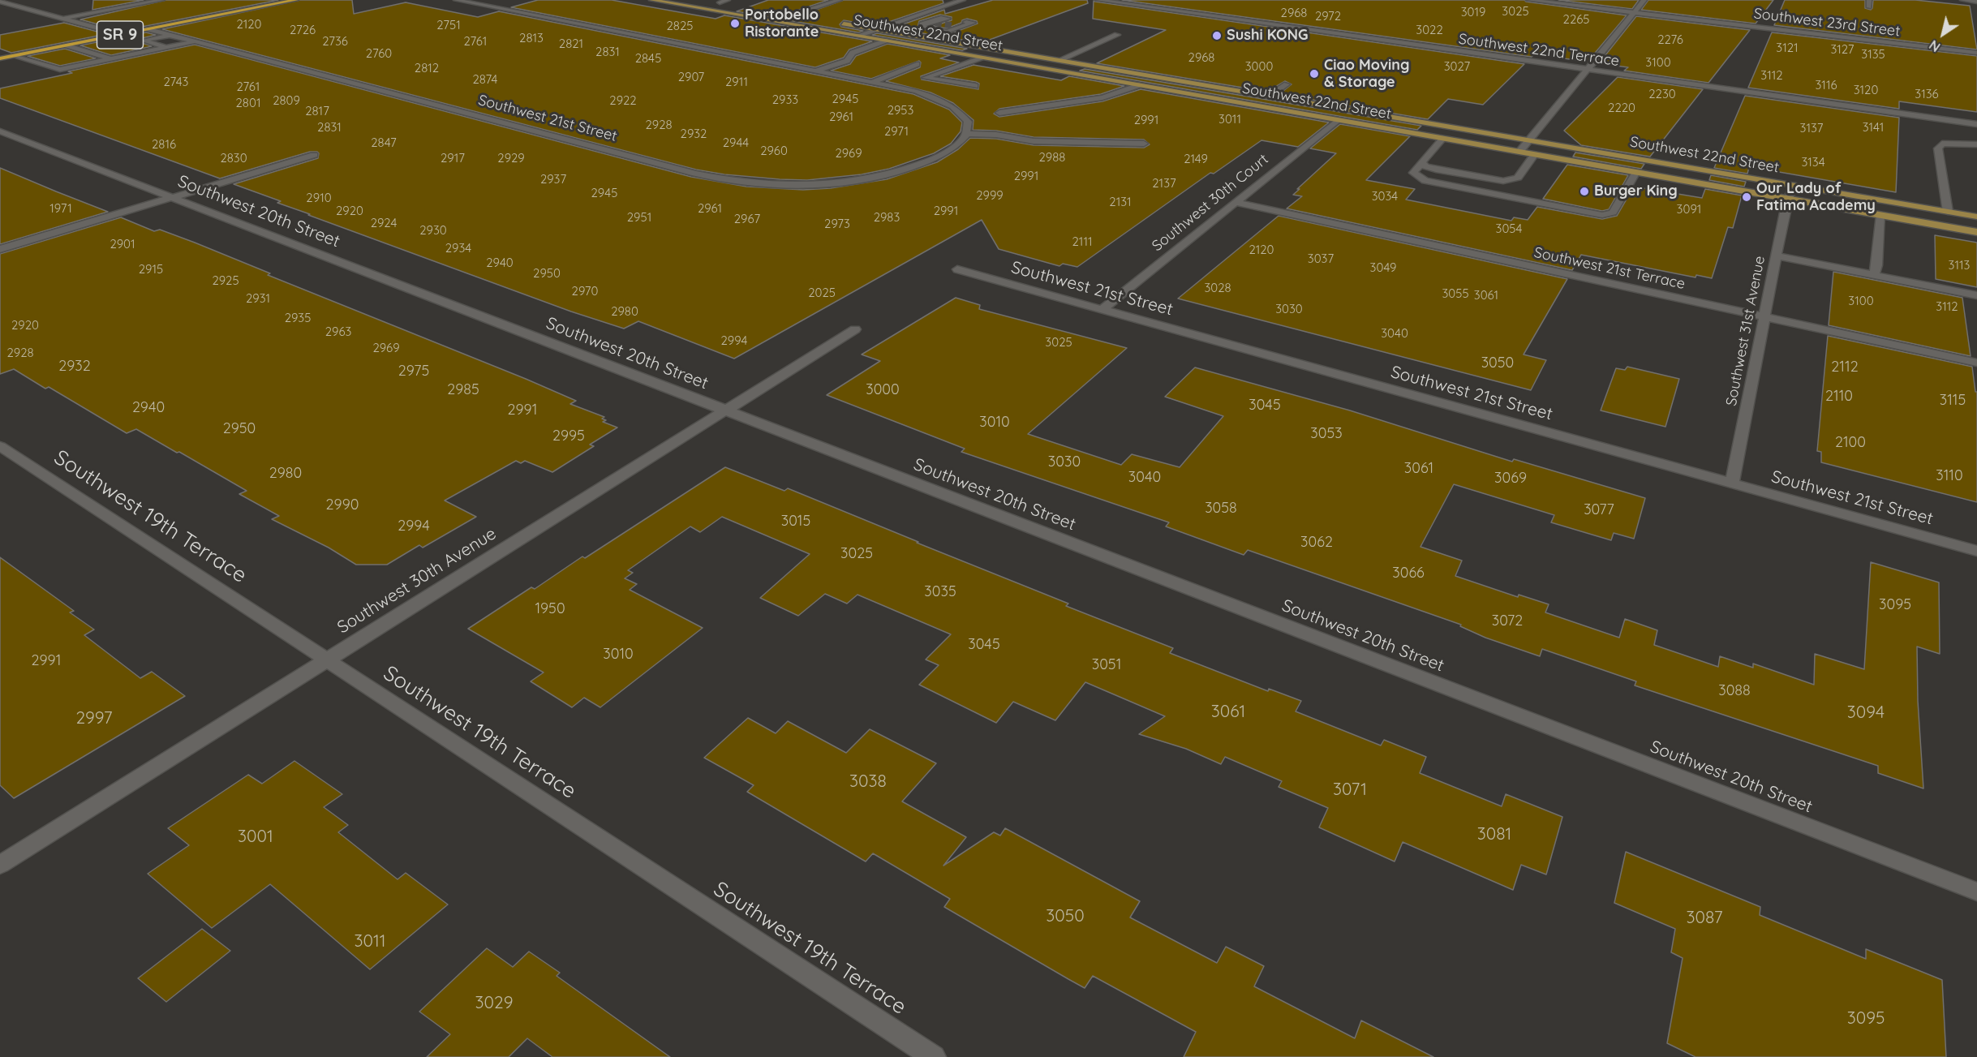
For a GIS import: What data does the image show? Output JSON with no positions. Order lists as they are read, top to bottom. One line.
{"streets":{"highway":["SR 9"],"main road":["Southwest 22nd Street"],"street":["Southwest 23rd Street","Southwest 22nd Terrace","Southwest 21st Street","Southwest 30th Court","Southwest 20th Street","Southwest 21st Terrace","Southwest 31st Avenue","Southwest 19th Terrace","Southwest 30th Avenue"]},"crossings":[["Southwest 22nd Street","Southwest 30th Court"],["Southwest 22nd Street","Southwest 31st Avenue"],["SR 9","Southwest 21st Street"],["Southwest 21st Street","Southwest 30th Court"],["Southwest 21st Street","Southwest 31st Avenue"],["Southwest 30th Court","Southwest 21st Terrace"],["Southwest 20th Street","Southwest 30th Avenue"],["Southwest 21st Terrace","Southwest 31st Avenue"],["Southwest 19th Terrace","Southwest 30th Avenue"]],"places":["Portobello Ristorante","Sushi KONG","Ciao Moving & Storage","Burger King","Our Lady of Fatima Academy"],"house_numbers":["3025","3019","2968","2972","2265","2120","2751","2825","2726","3022","2813","2276","2736","2761","2821","3121","3127","2831","2760","3135","2968","2845","3100","3000","3027","2812","3112","2907","2874","2743","2911","3116","2761","3120","2230","3136","2945","2933","2809","2922","2801","2220","2953","2817","2961","3011","2991","2928","2831","3141","3137","2971","2932","2847","2944","2816","2960","2969","2988","2830","2917","2929","2149","3134","2991","2937","2137","2945","2999","3034","2910","2131","1971","2961","3091","2920","2991","2951","2983","2967","2924","2973","3054","2930","2111","2901","2934","2120","3037","2940","3113","3049","2915","2950","2925","3028","2970","2025","3055","3061","2931","3100","3112","3030","2980","2935","2920","2963","3040","2994","3025","2969","2928","3050","2932","2112","2975","2985","3000","2110","3115","3045","2940","2991","3010","2950","3053","2995","2100","3030","3061","2980","3110","3040","3069","2990","3058","3077","3015","2994","3062","3025","3066","3035","3095","1950","3072","3045","3010","2991","3051","3088","3061","3094","2997","3038","3071","3081","3001","3050","3087","3011","3029","3095"],"north":"bottom left"}
